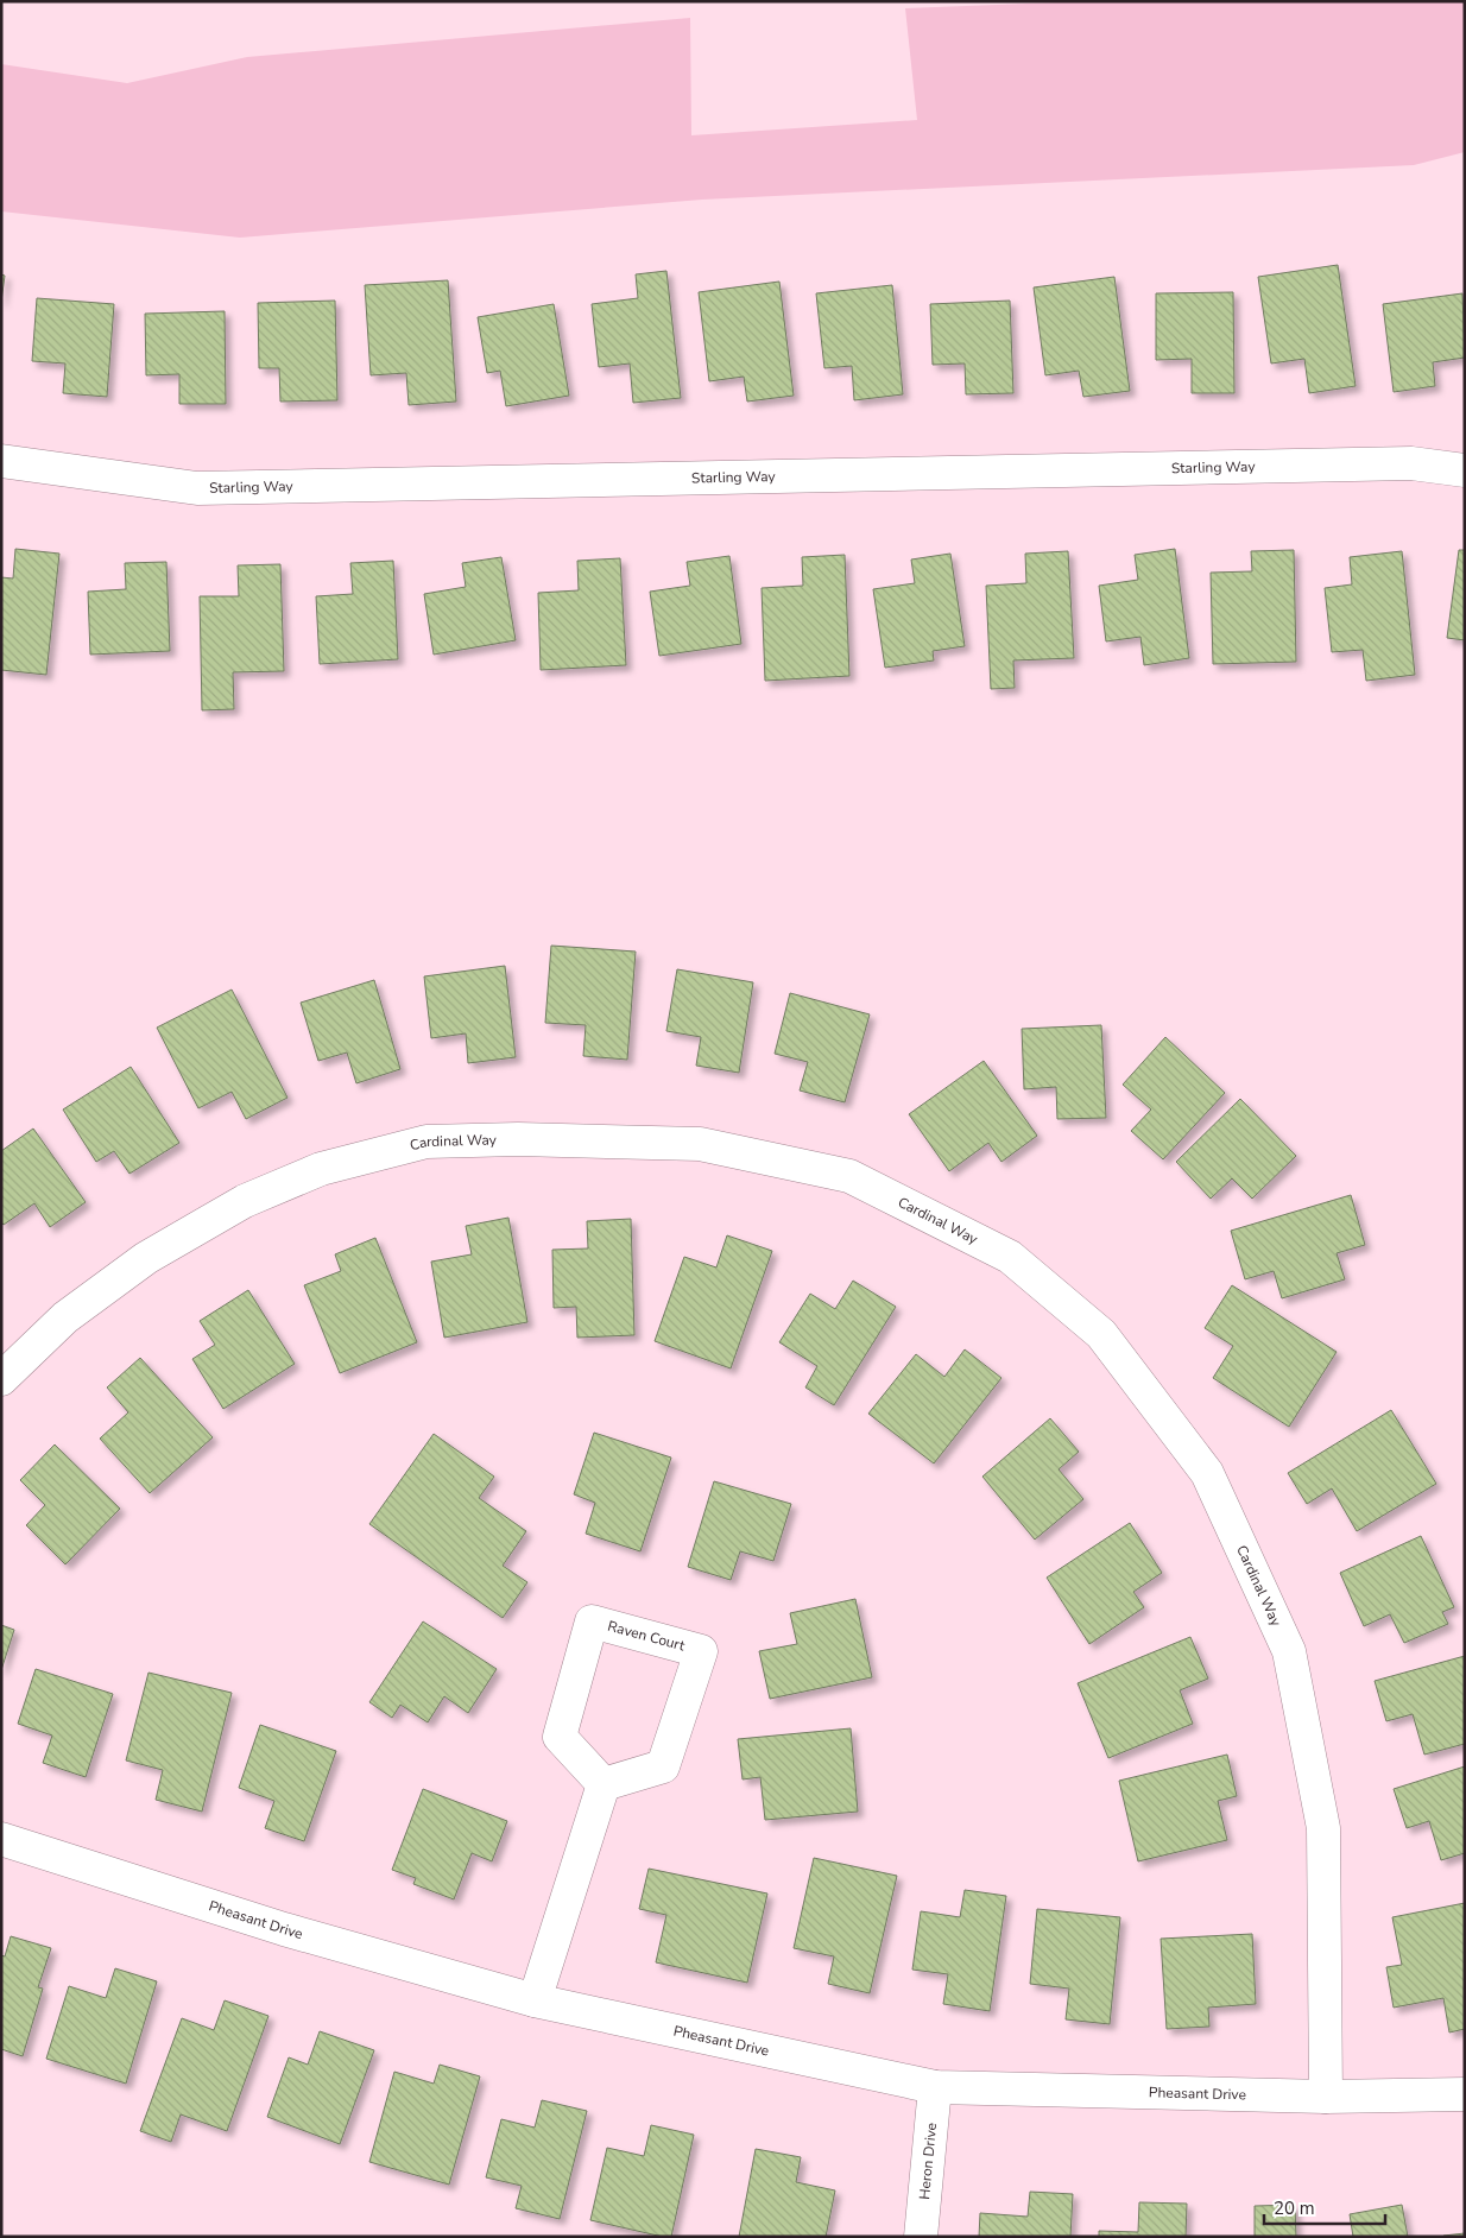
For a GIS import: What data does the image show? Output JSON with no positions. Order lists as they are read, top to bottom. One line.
{"streets":{"street":["Starling Way","Cardinal Way","Raven Court","Pheasant Drive","Heron Drive"]},"crossings":[["Cardinal Way","Pheasant Drive"],["Pheasant Drive","Heron Drive"]],"scale_bar":"20 m"}
